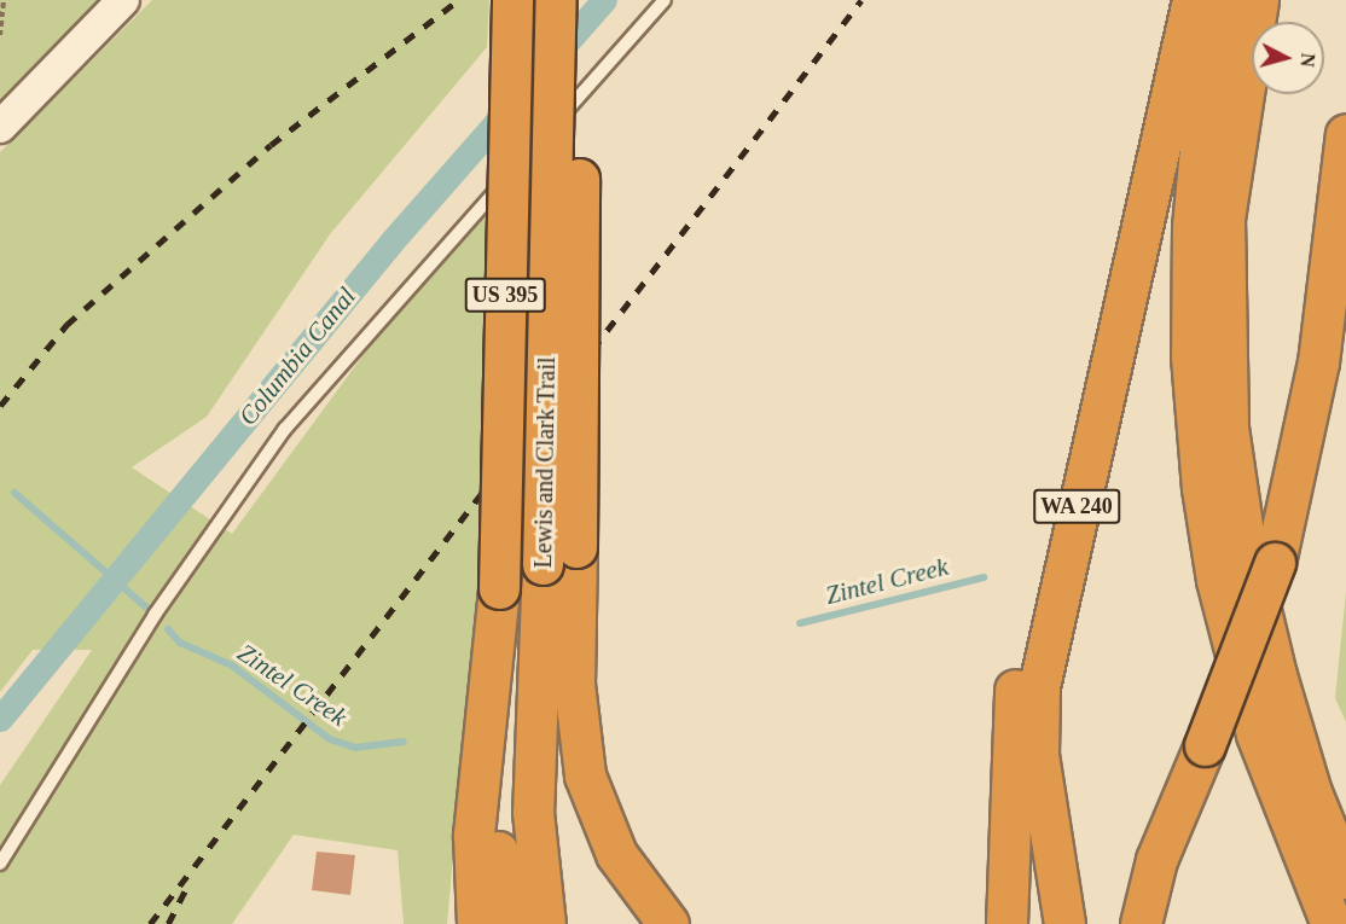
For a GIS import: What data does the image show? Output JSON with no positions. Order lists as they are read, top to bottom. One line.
{"streets":{"highway":["US 395","Lewis and Clark Trail","WA 240"]},"water":["Columbia Canal","Zintel Creek"],"north":"right"}
